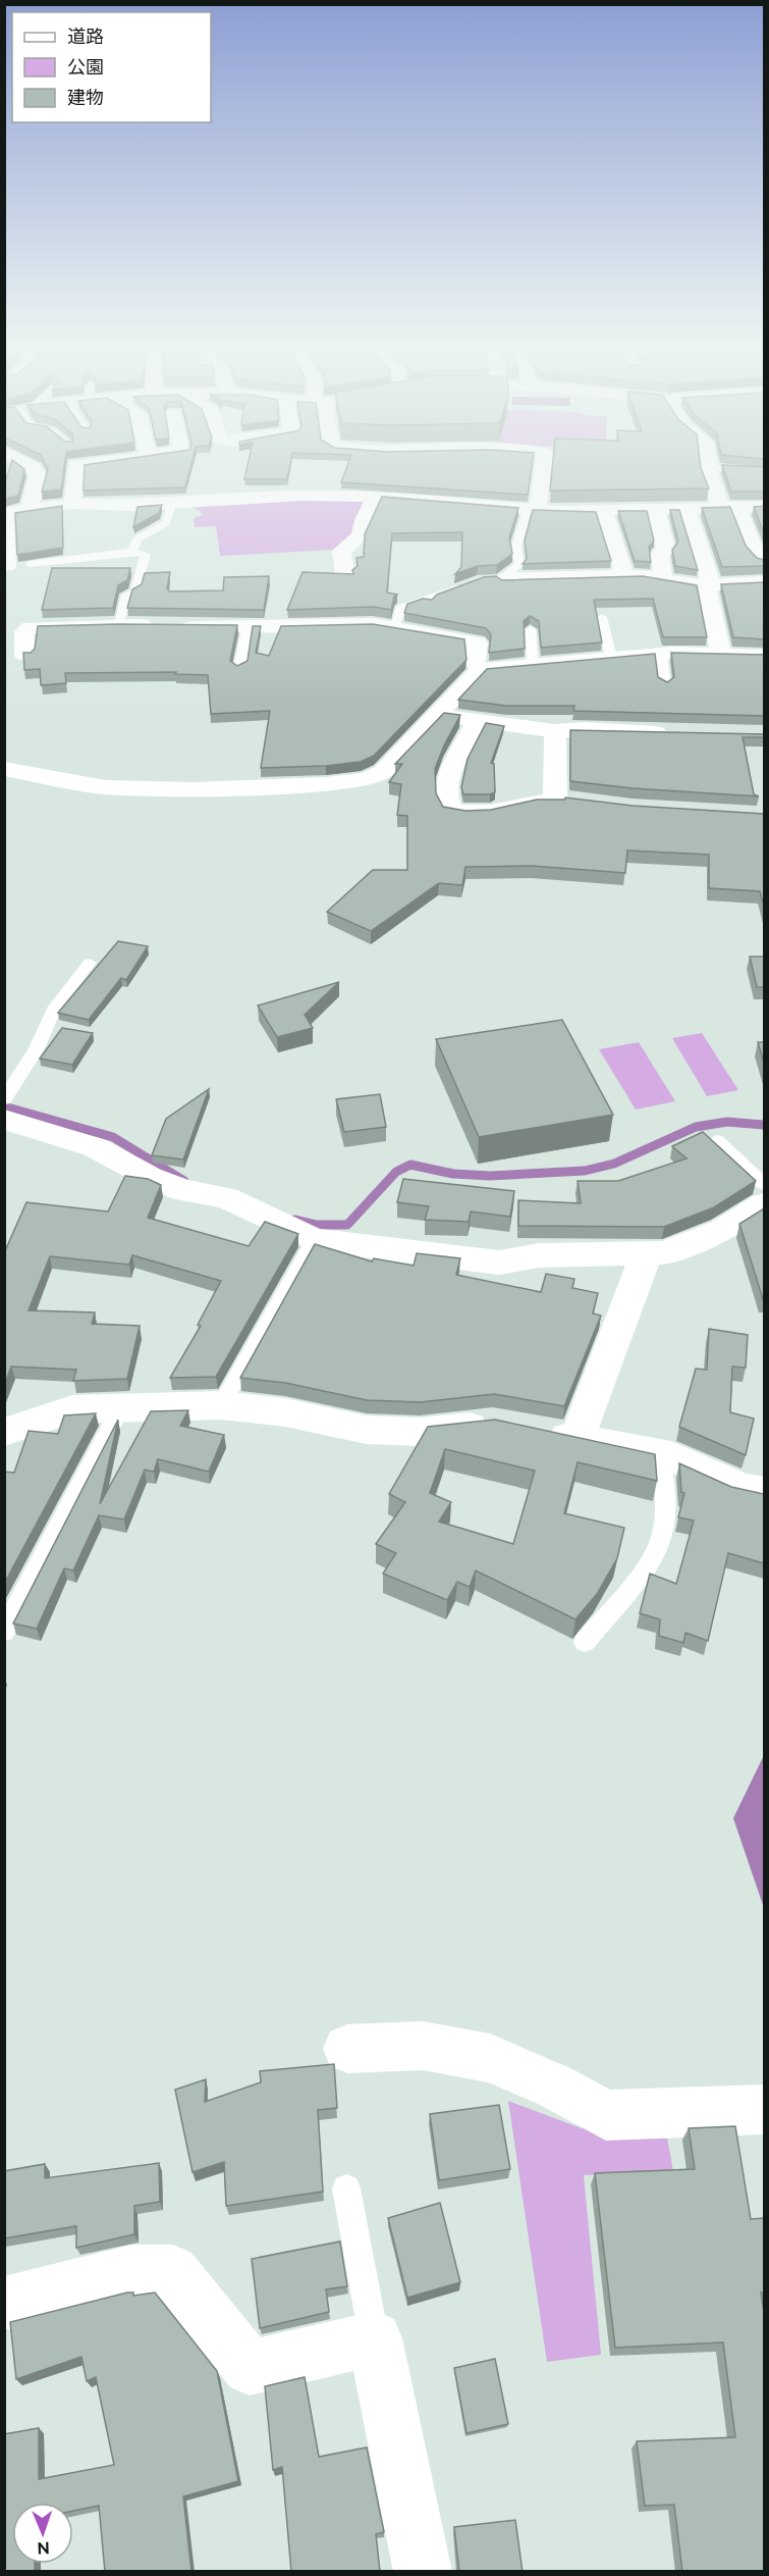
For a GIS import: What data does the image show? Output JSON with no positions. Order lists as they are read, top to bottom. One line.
{"legend":["道路","公園","建物"],"north":"bottom"}
